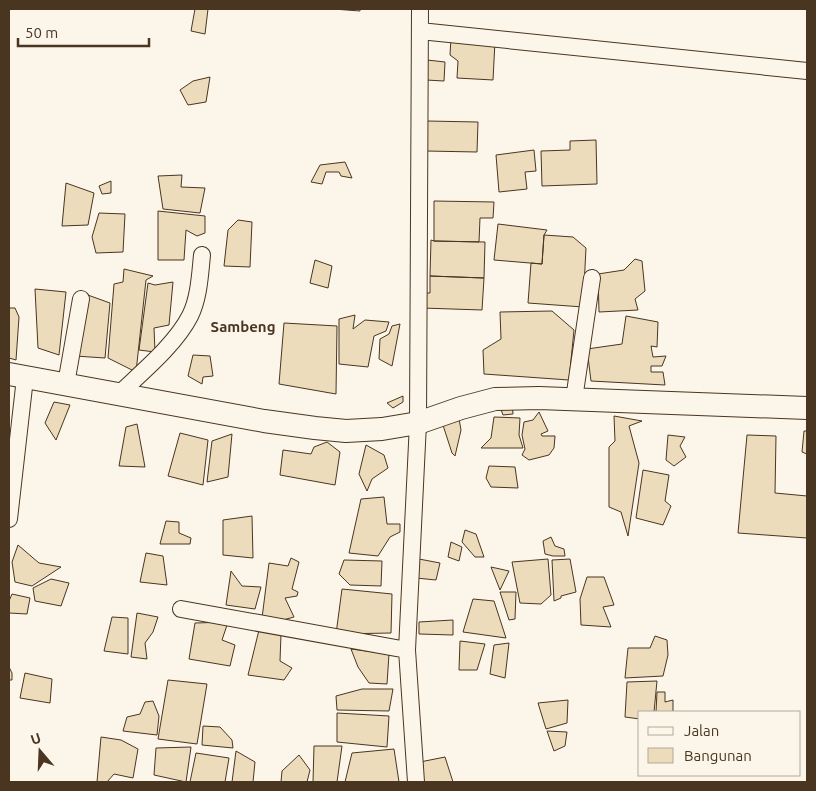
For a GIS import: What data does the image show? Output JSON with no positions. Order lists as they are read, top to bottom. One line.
{"districts":["Sambeng"],"legend":["Jalan","Bangunan"],"scale_bar":"50 m","north":"top"}
